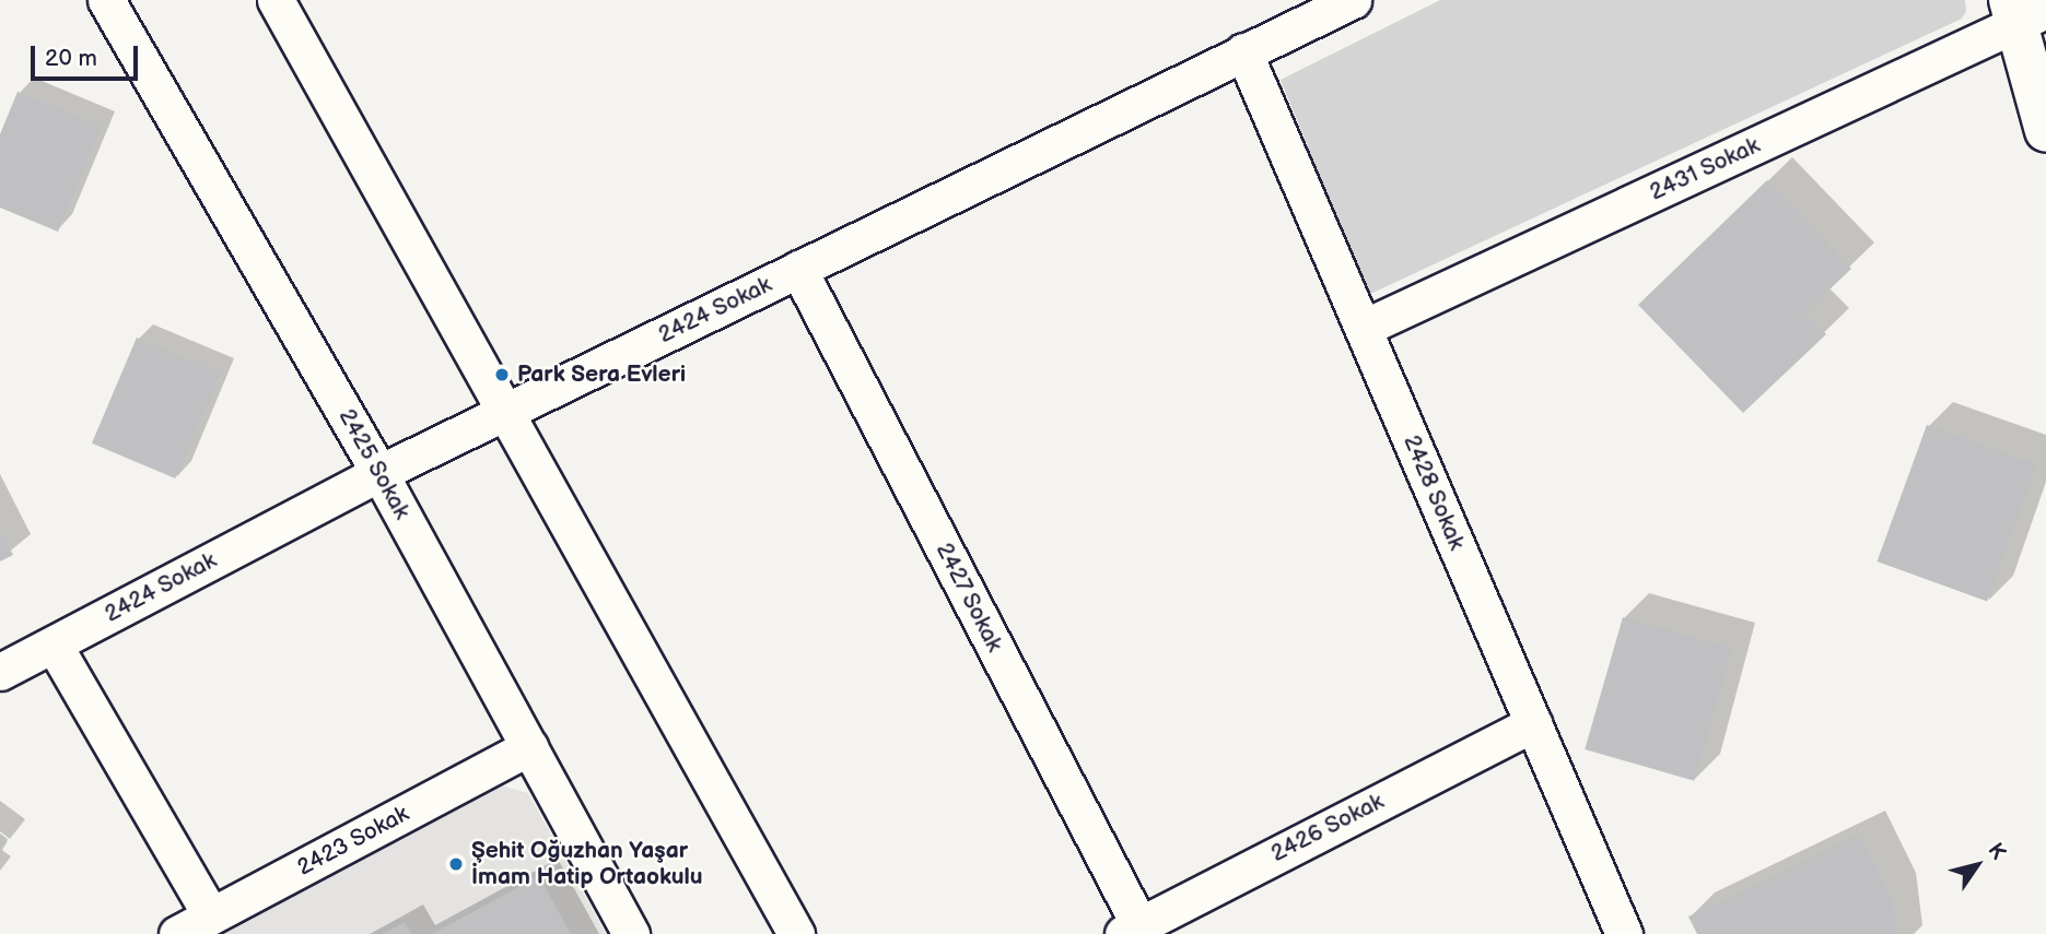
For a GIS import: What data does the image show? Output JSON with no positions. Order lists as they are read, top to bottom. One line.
{"streets":{"street":["2431 Sokak","2424 Sokak","2425 Sokak","2428 Sokak","2427 Sokak","2426 Sokak","2423 Sokak"]},"crossings":[["2431 Sokak","2428 Sokak"],["2424 Sokak","2425 Sokak"],["2424 Sokak","2428 Sokak"],["2424 Sokak","2427 Sokak"],["2425 Sokak","2423 Sokak"],["2428 Sokak","2426 Sokak"],["2427 Sokak","2426 Sokak"]],"places":["Park Sera Evleri","Şehit Oğuzhan Yaşar İmam Hatip Ortaokulu"],"scale_bar":"20 m","north":"top right"}
